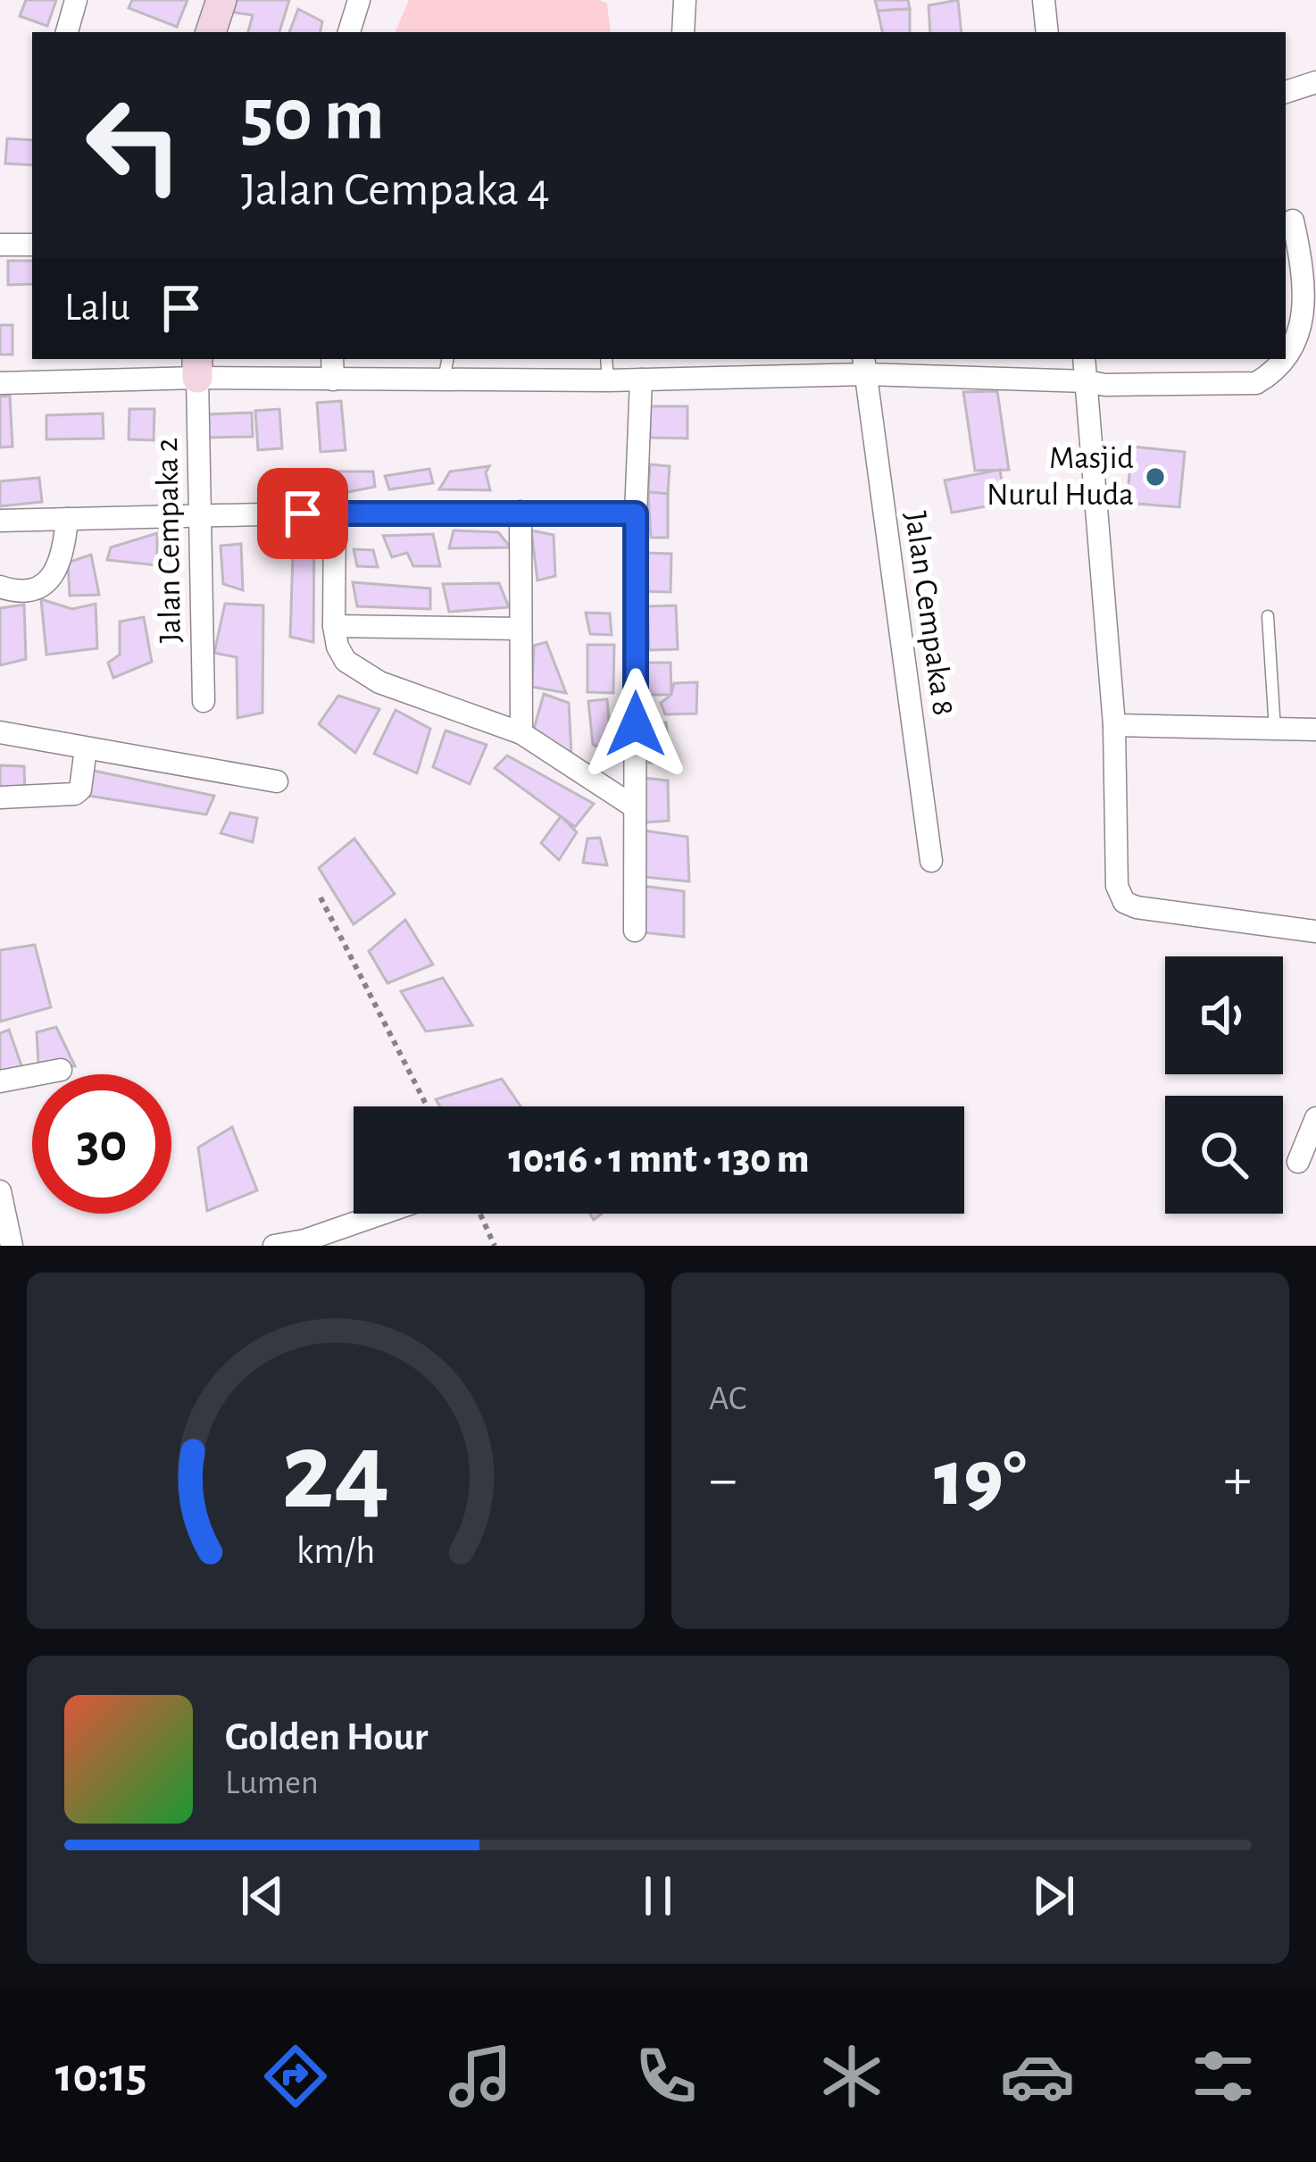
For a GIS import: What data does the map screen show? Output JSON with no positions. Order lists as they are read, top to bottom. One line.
{"streets":{"street":["Jalan Cempaka 2","Jalan Cempaka 8"]},"places":["Masjid Nurul Huda"],"page":{"turn":["50 m","Jalan Cempaka 4"],"then":"Lalu","limit":"30","trip":"10:16 · 1 mnt · 130 m","tile":"AC","heat":["−","19°","+"],"song":["Golden Hour","Lumen"],"tabs":"10:15","gauge":["24","km/h"]}}
